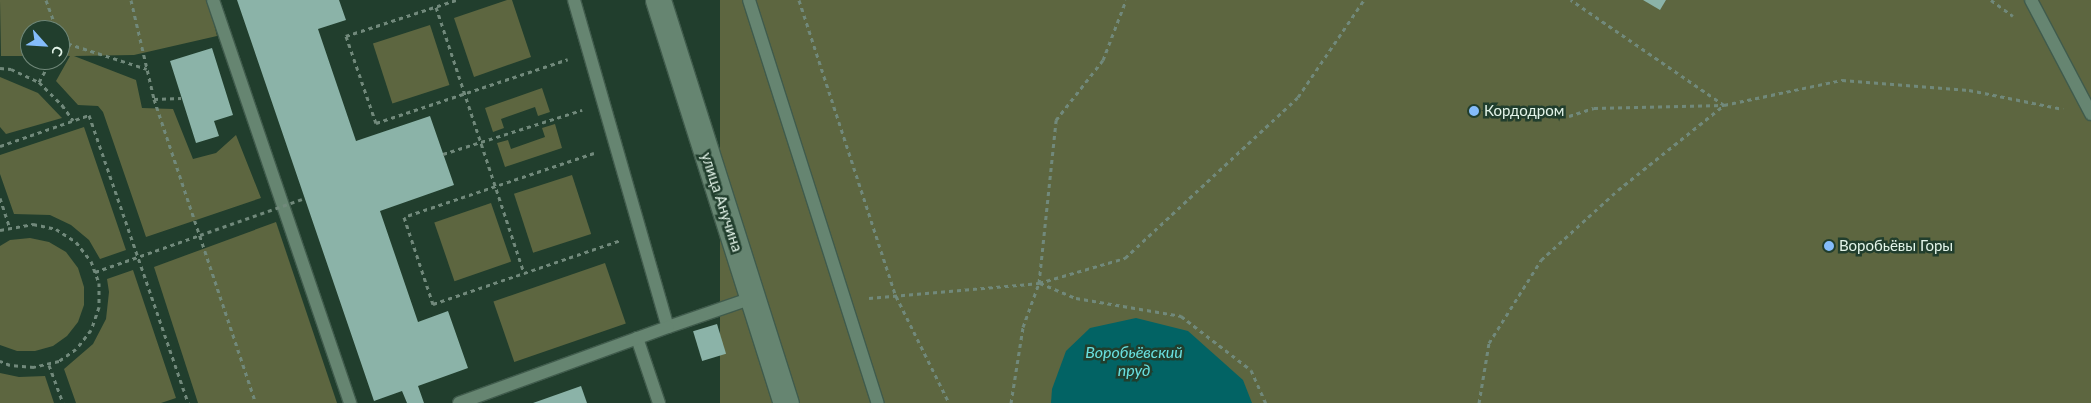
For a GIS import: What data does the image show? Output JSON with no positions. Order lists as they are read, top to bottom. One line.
{"streets":{"street":["улица Анучина"]},"water":["Воробьёвский пруд"],"places":["Кордодром","Воробьёвы Горы"],"north":"bottom right"}
